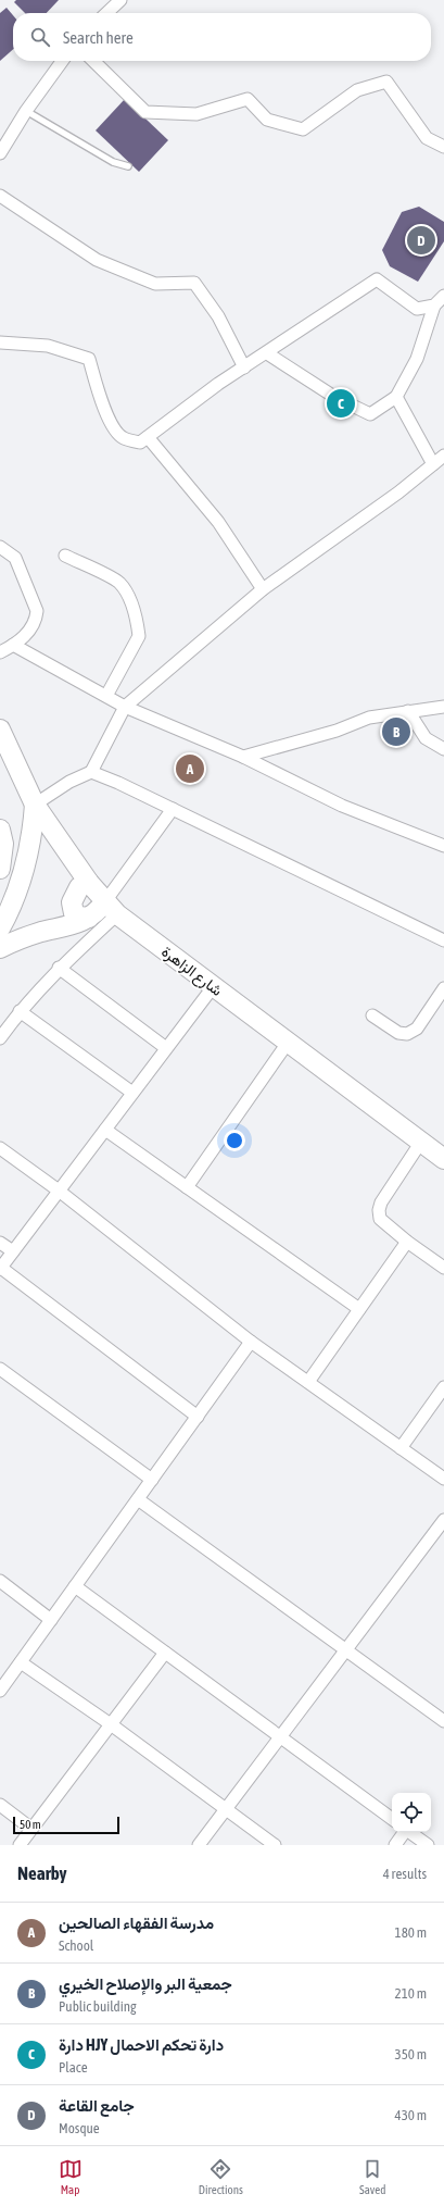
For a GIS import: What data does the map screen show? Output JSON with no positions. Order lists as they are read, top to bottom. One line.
{"streets":{"main road":["شارع الزاهرة"]},"scale_bar":"50 m","page":{"search":"Search here","pins":["D","C","B","A"],"scale":"50 m","heading":["Nearby","4 results"],"list":[{"mark":"A","name":"مدرسة الفقهاء الصالحين","note":"School","value":"180 m"},{"mark":"B","name":"جمعية البر والإصلاح الخيري","note":"Public building","value":"210 m"},{"mark":"C","name":"دارة HJY دارة تحكم الاحمال","note":"Place","value":"350 m"},{"mark":"D","name":"جامع القاعة","note":"Mosque","value":"430 m"}],"nav":["Map","Directions","Saved"]}}
